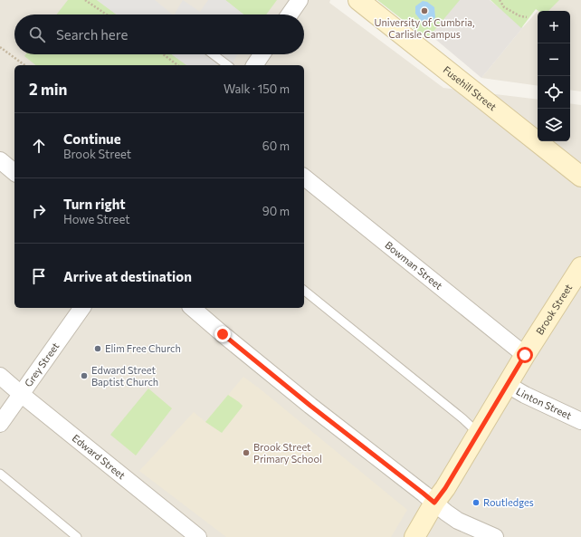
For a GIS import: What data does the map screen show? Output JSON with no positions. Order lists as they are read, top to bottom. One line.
{"streets":{"street":["Fusehill Street","Bowman Street","Brook Street","Grey Street","Linton Street","Edward Street"]},"crossings":[["Bowman Street","Brook Street"],["Brook Street","Linton Street"],["Grey Street","Edward Street"]],"places":["University of Cumbria, Carlisle Campus","Elim Free Church","Edward Street Baptist Church","Brook Street Primary School","Routledges"],"page":{"map_buttons":["+","−"],"search":"Search here","heading":["2 min","Walk · 150 m"],"list":[["Continue","Brook Street","60 m"],["Turn right","Howe Street","90 m"],"Arrive at destination"]}}
